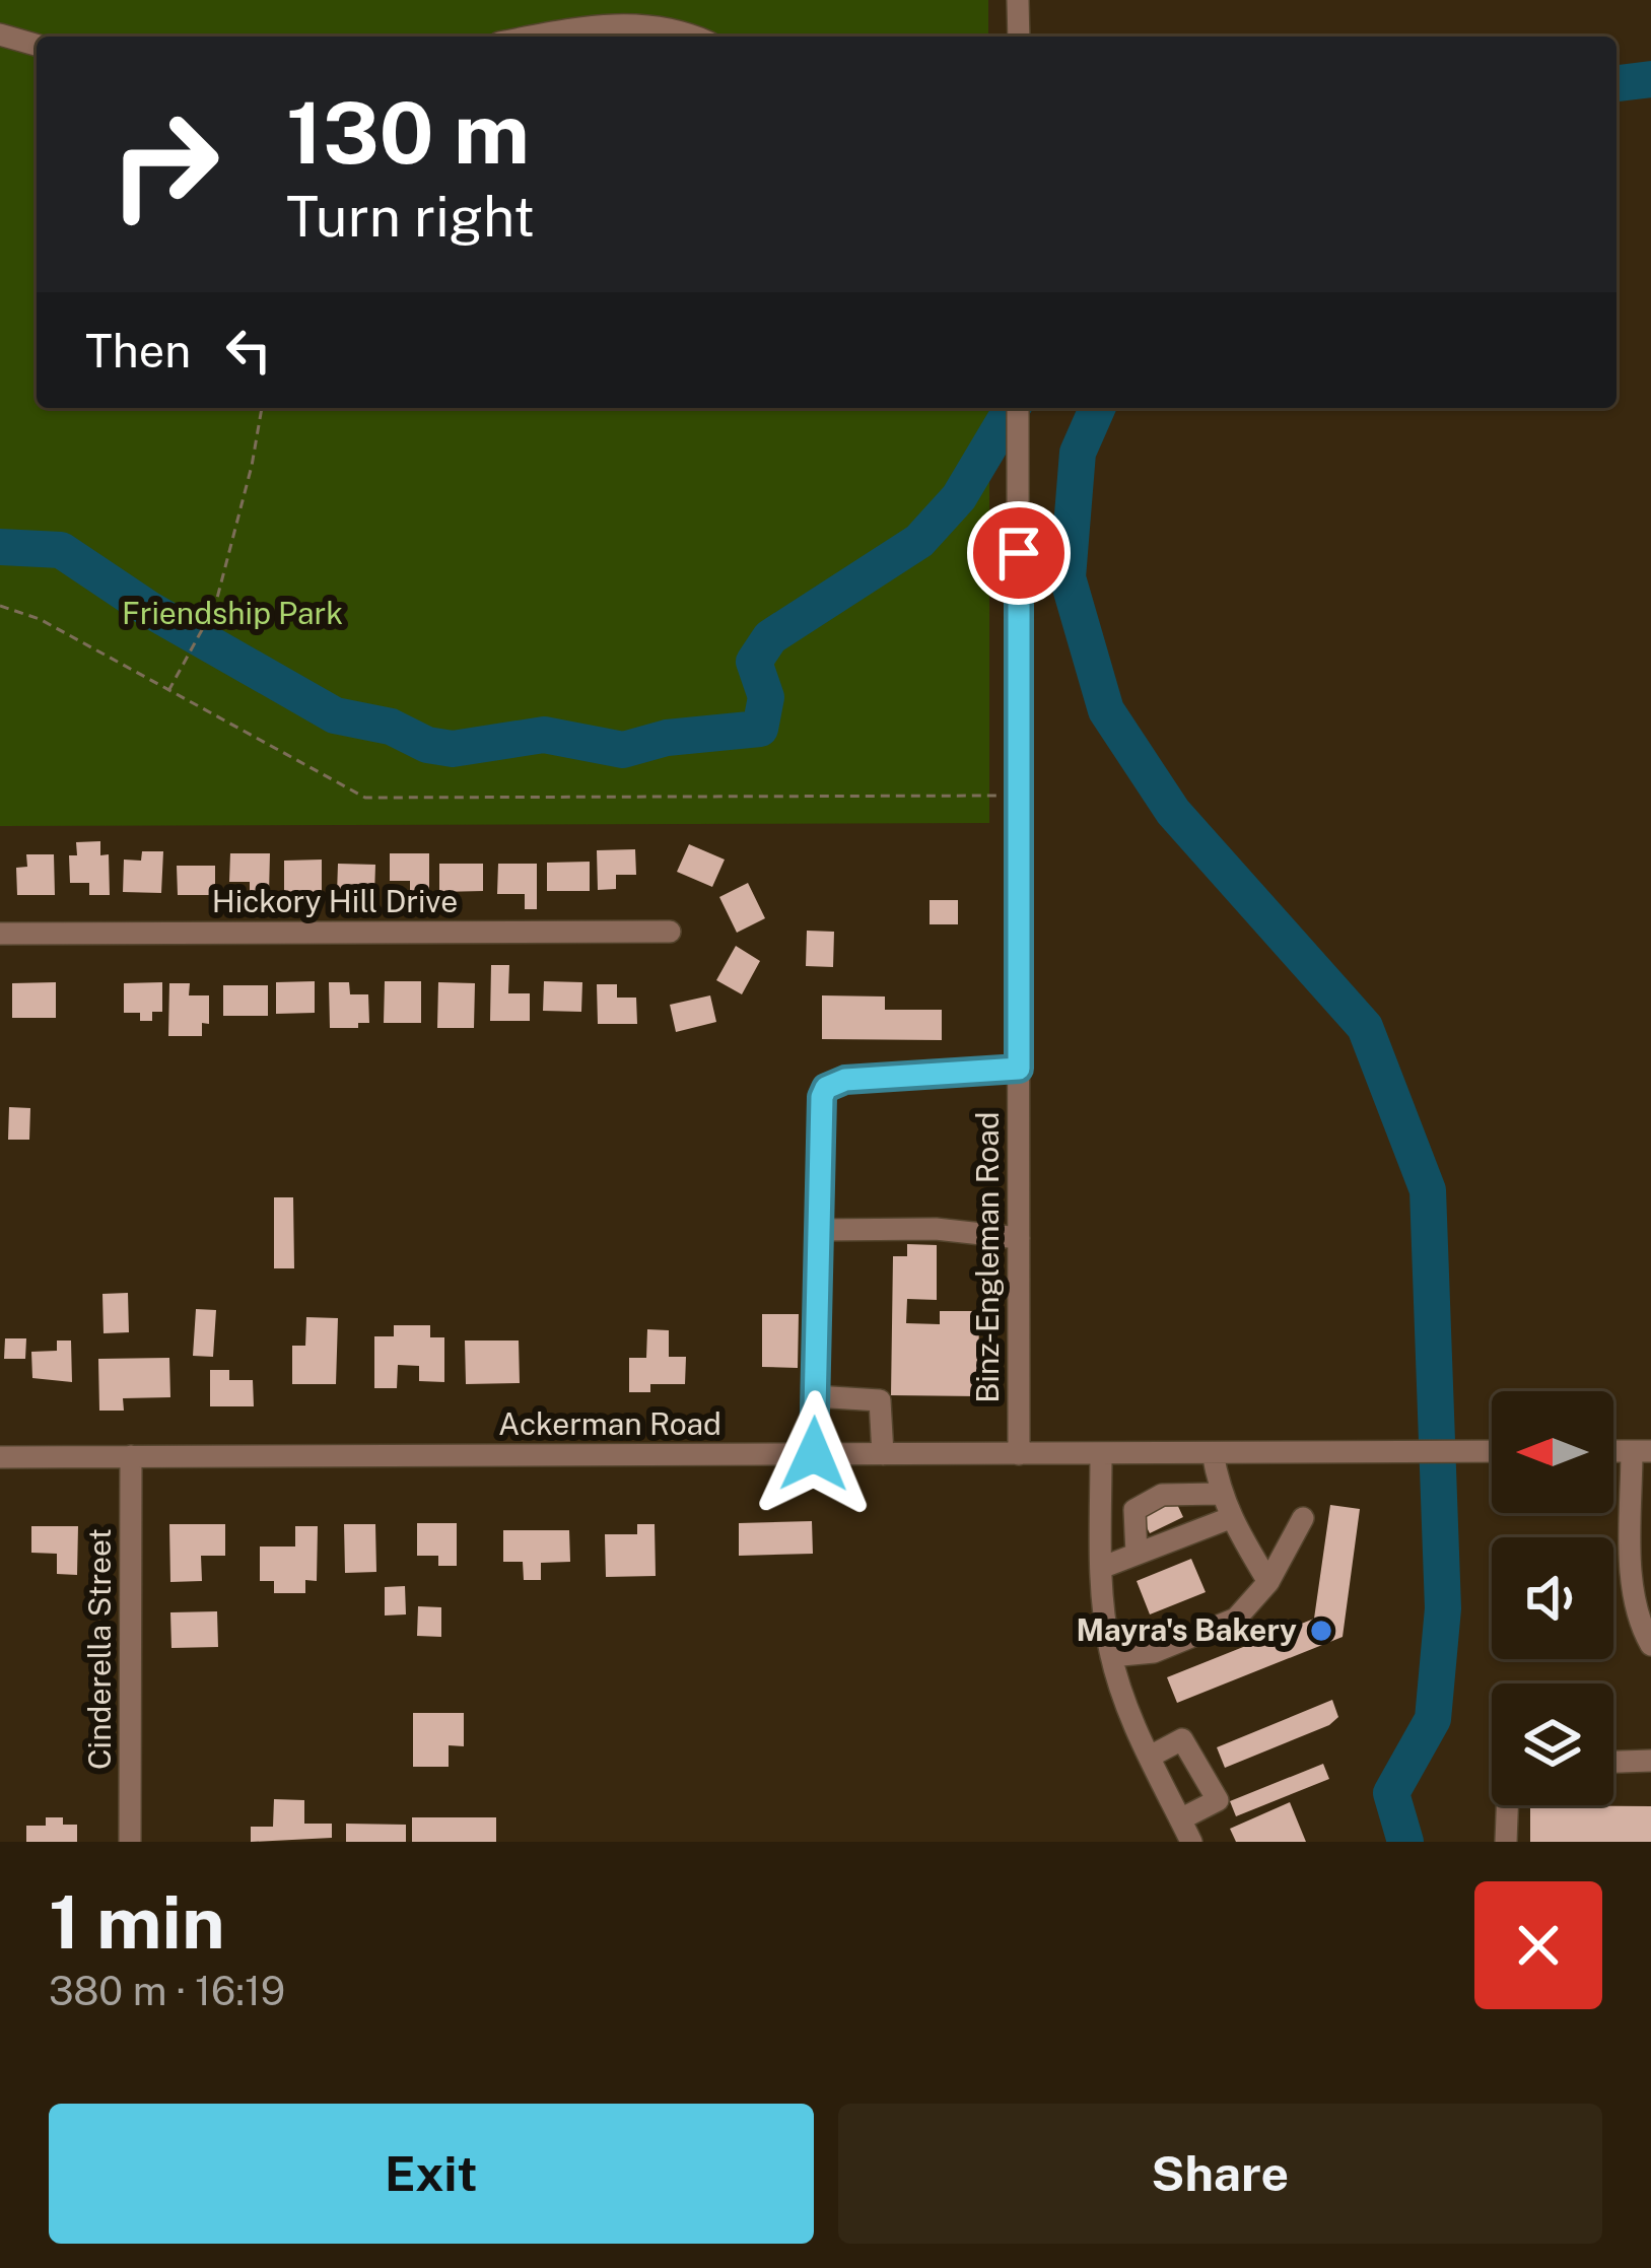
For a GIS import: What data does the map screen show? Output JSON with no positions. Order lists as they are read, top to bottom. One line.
{"streets":{"street":["Hickory Hill Drive","Binz-Engleman Road","Ackerman Road","Cinderella Street"]},"crossings":[["Binz-Engleman Road","Ackerman Road"],["Ackerman Road","Cinderella Street"]],"parks":["Friendship Park"],"places":["Mayra's Bakery"],"north":"left","page":{"turn":["130 m","Turn right"],"then":"Then","heading":["1 min","380 m · 16:19"],"buttons":["Exit","Share"]}}
